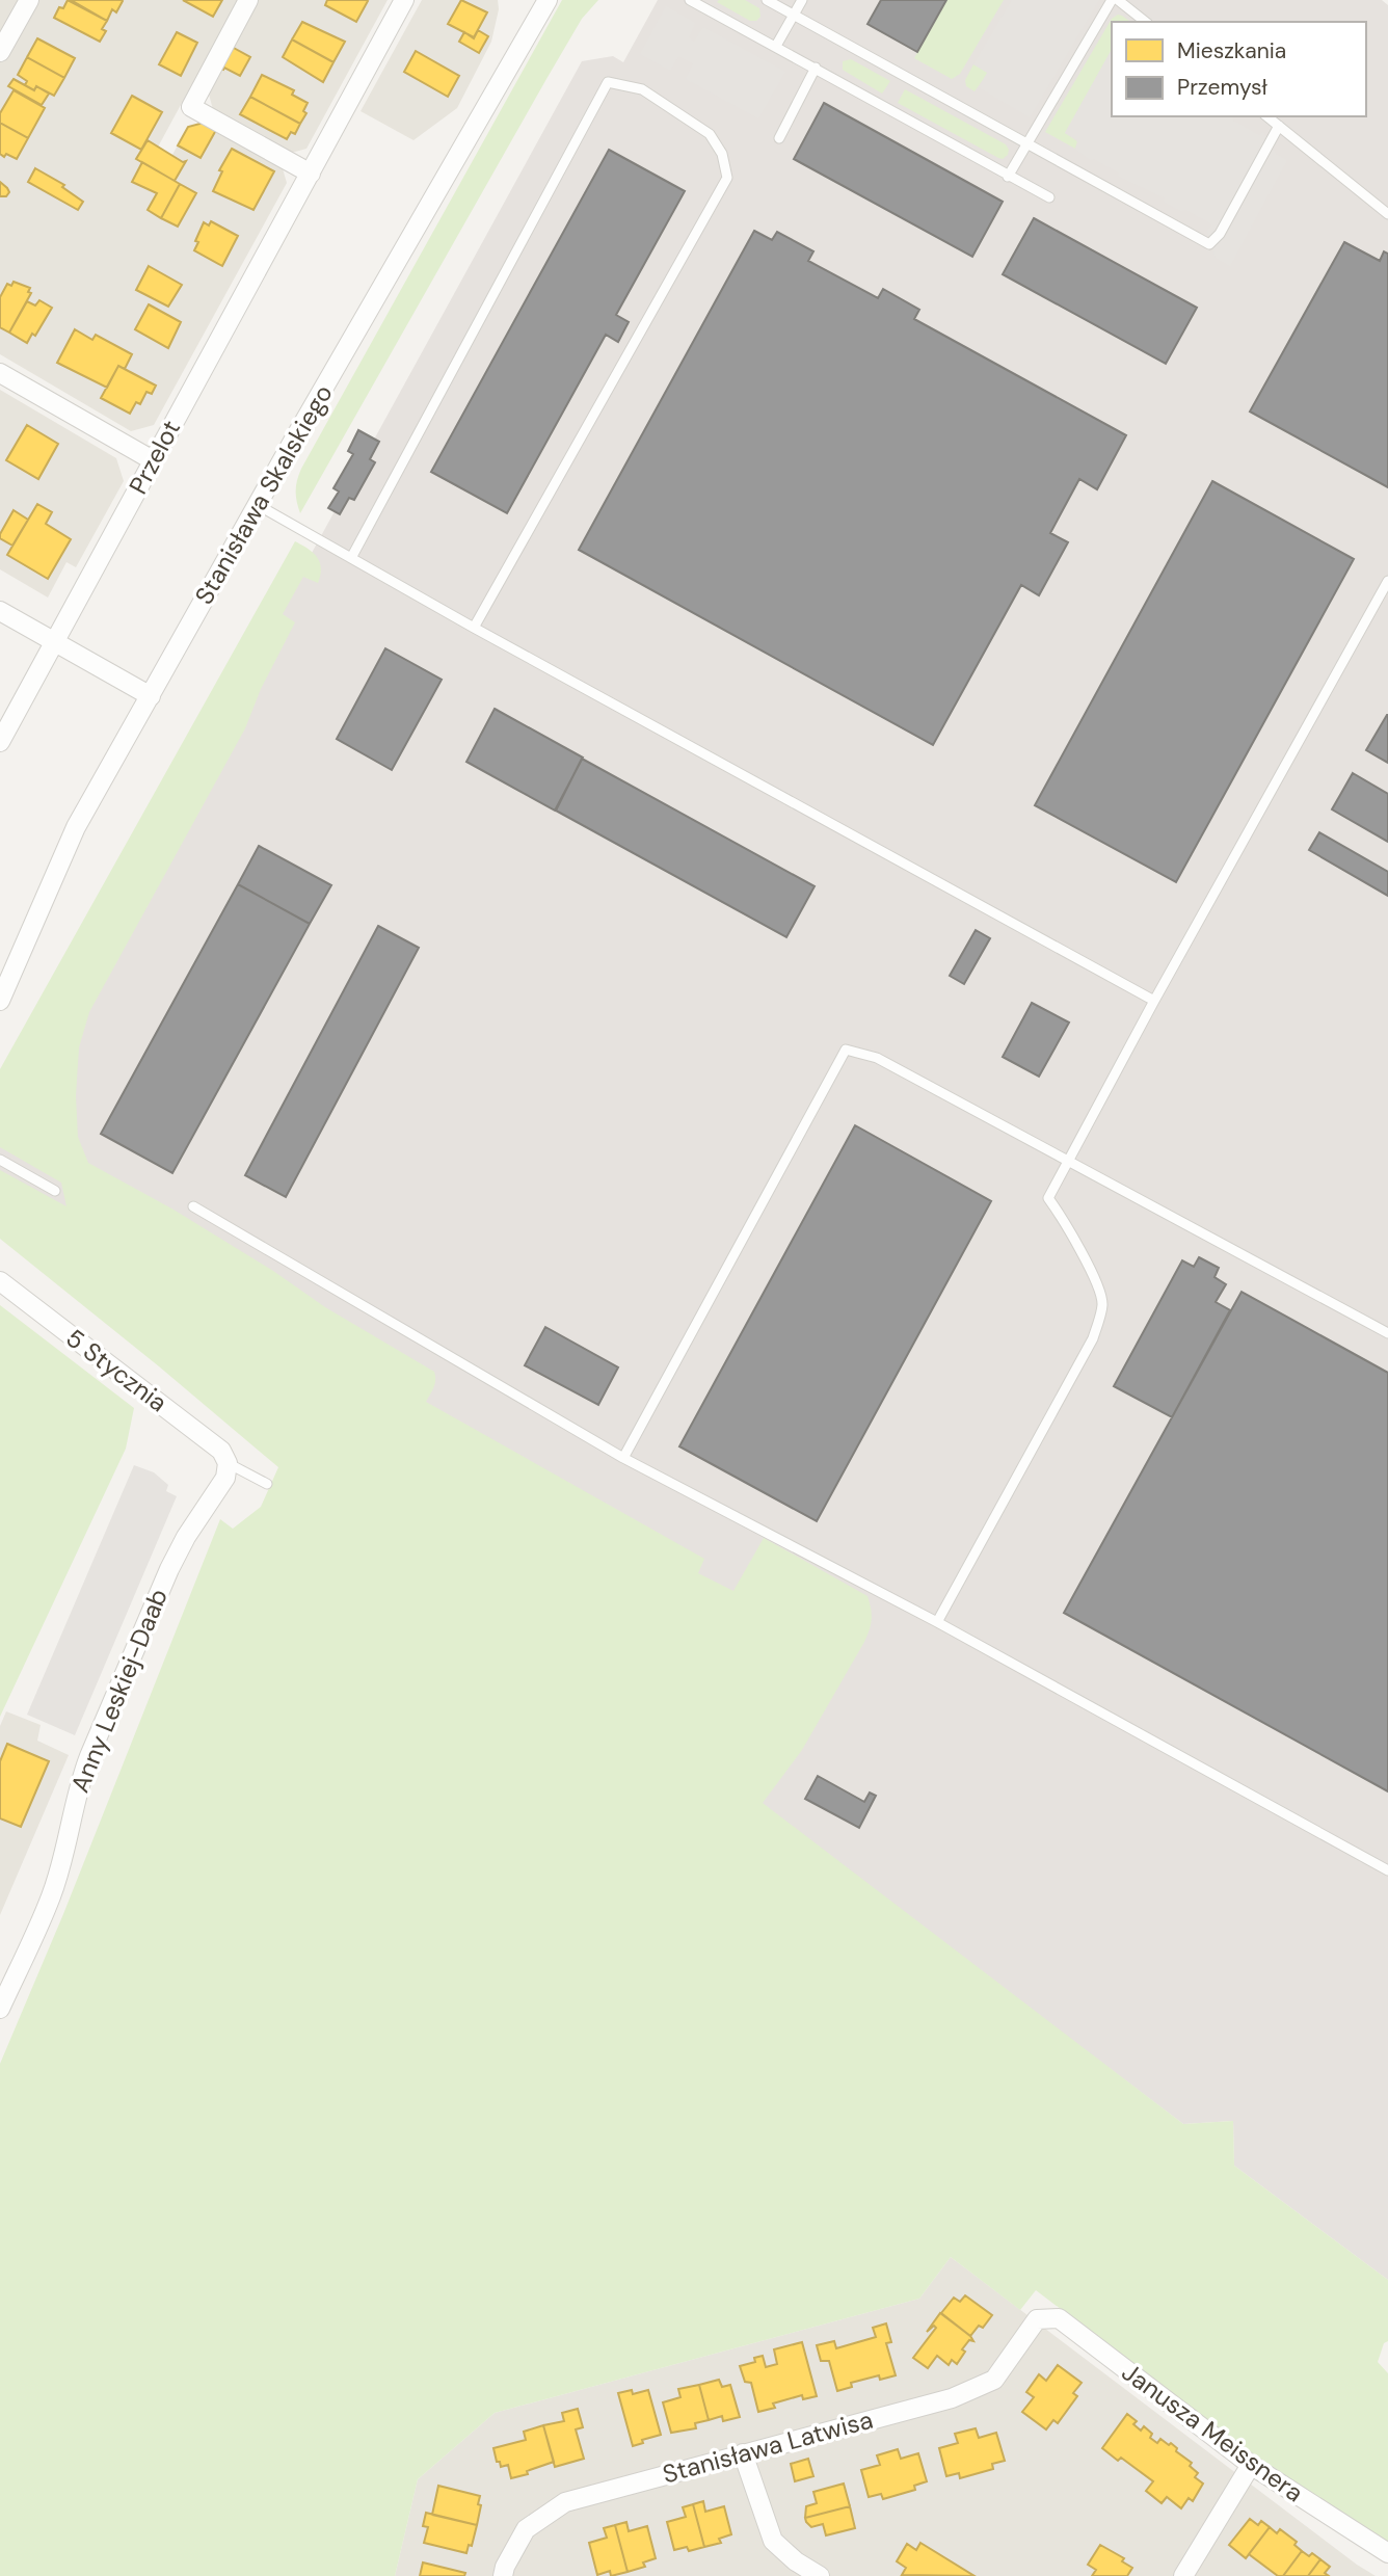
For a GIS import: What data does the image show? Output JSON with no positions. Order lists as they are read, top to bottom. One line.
{"streets":{"street":["Przelot","Stanisława Skalskiego","5 Stycznia","Anny Leskiej-Daab","Janusza Meissnera","Stanisława Latwisa"]},"crossings":[["5 Stycznia","Anny Leskiej-Daab"],["Janusza Meissnera","Stanisława Latwisa"]],"legend":["Mieszkania","Przemysł"]}
